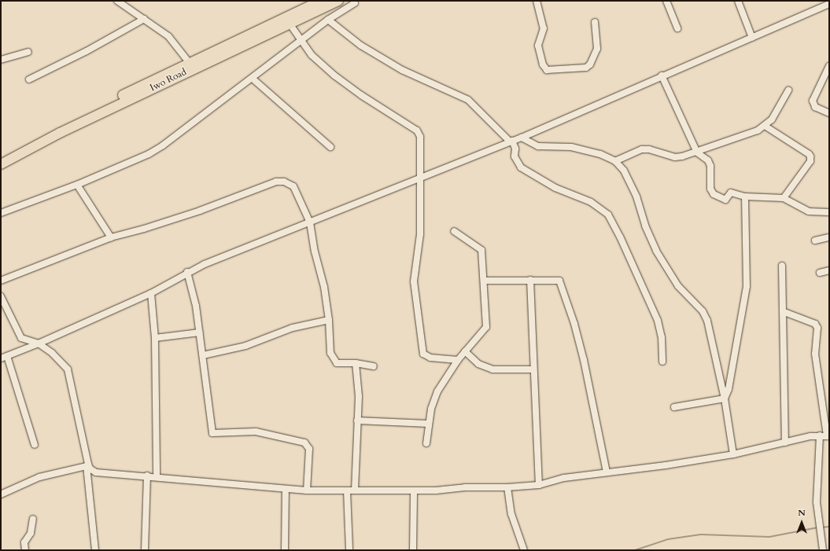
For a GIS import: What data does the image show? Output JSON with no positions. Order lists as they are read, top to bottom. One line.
{"streets":{"main road":["Iwo Road"]},"north":"top"}
